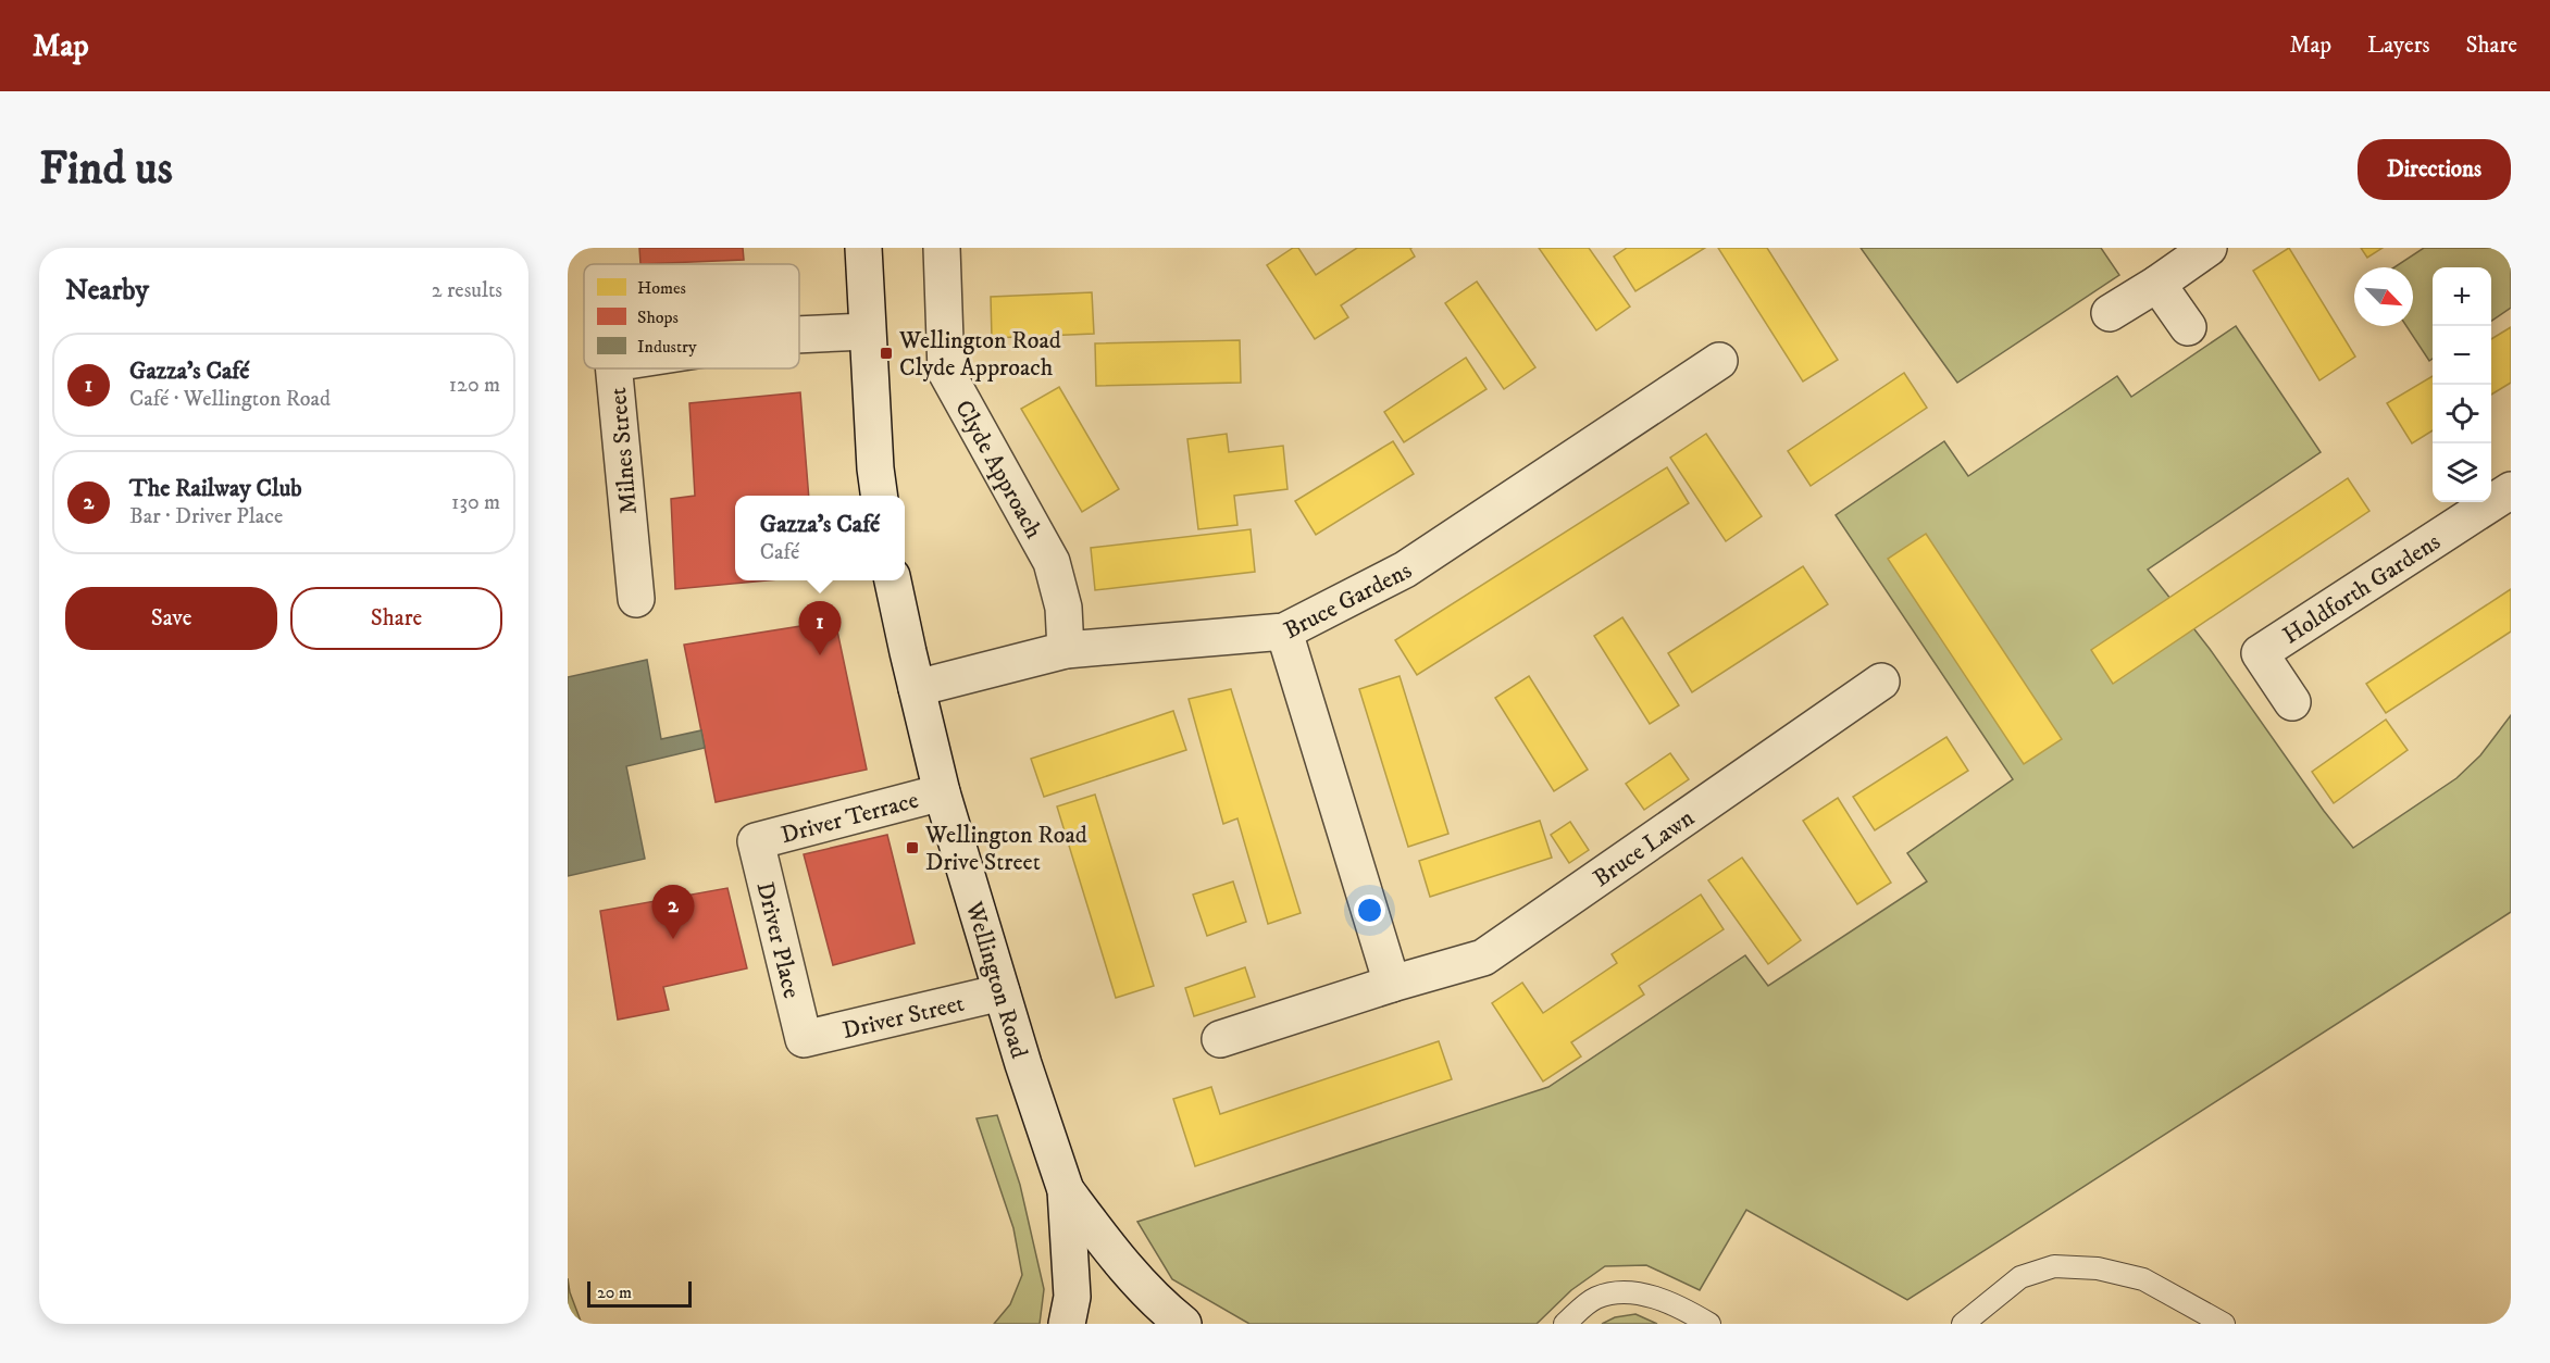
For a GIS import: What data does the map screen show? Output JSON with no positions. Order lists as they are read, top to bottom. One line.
{"streets":{"street":["Milnes Street","Clyde Approach","Holdforth Gardens","Bruce Gardens","Driver Terrace","Bruce Lawn","Driver Place","Wellington Road","Driver Street"]},"crossings":[["Clyde Approach","Bruce Gardens"],["Bruce Gardens","Wellington Road"],["Driver Terrace","Driver Place"],["Driver Terrace","Wellington Road"],["Driver Place","Driver Street"],["Wellington Road","Driver Street"]],"places":{"transit":["Wellington Road Clyde Approach","Wellington Road Drive Street"]},"legend":["Homes","Shops","Industry"],"scale_bar":"20 m","north":"bottom right","page":{"header":"Map","nav":["Map","Layers","Share"],"buttons":["Directions",["Save","Share"]],"title":"Find us","heading":["Nearby","2 results"],"map_buttons":["+","−"],"list":[{"mark":"1","name":"Gazza's Café","note":"Café · Wellington Road","value":"120 m"},{"mark":"2","name":"The Railway Club","note":"Bar · Driver Place","value":"130 m"}],"popup":["Gazza's Café","Café"],"pins":["1","2"],"scale":"20 m"}}
